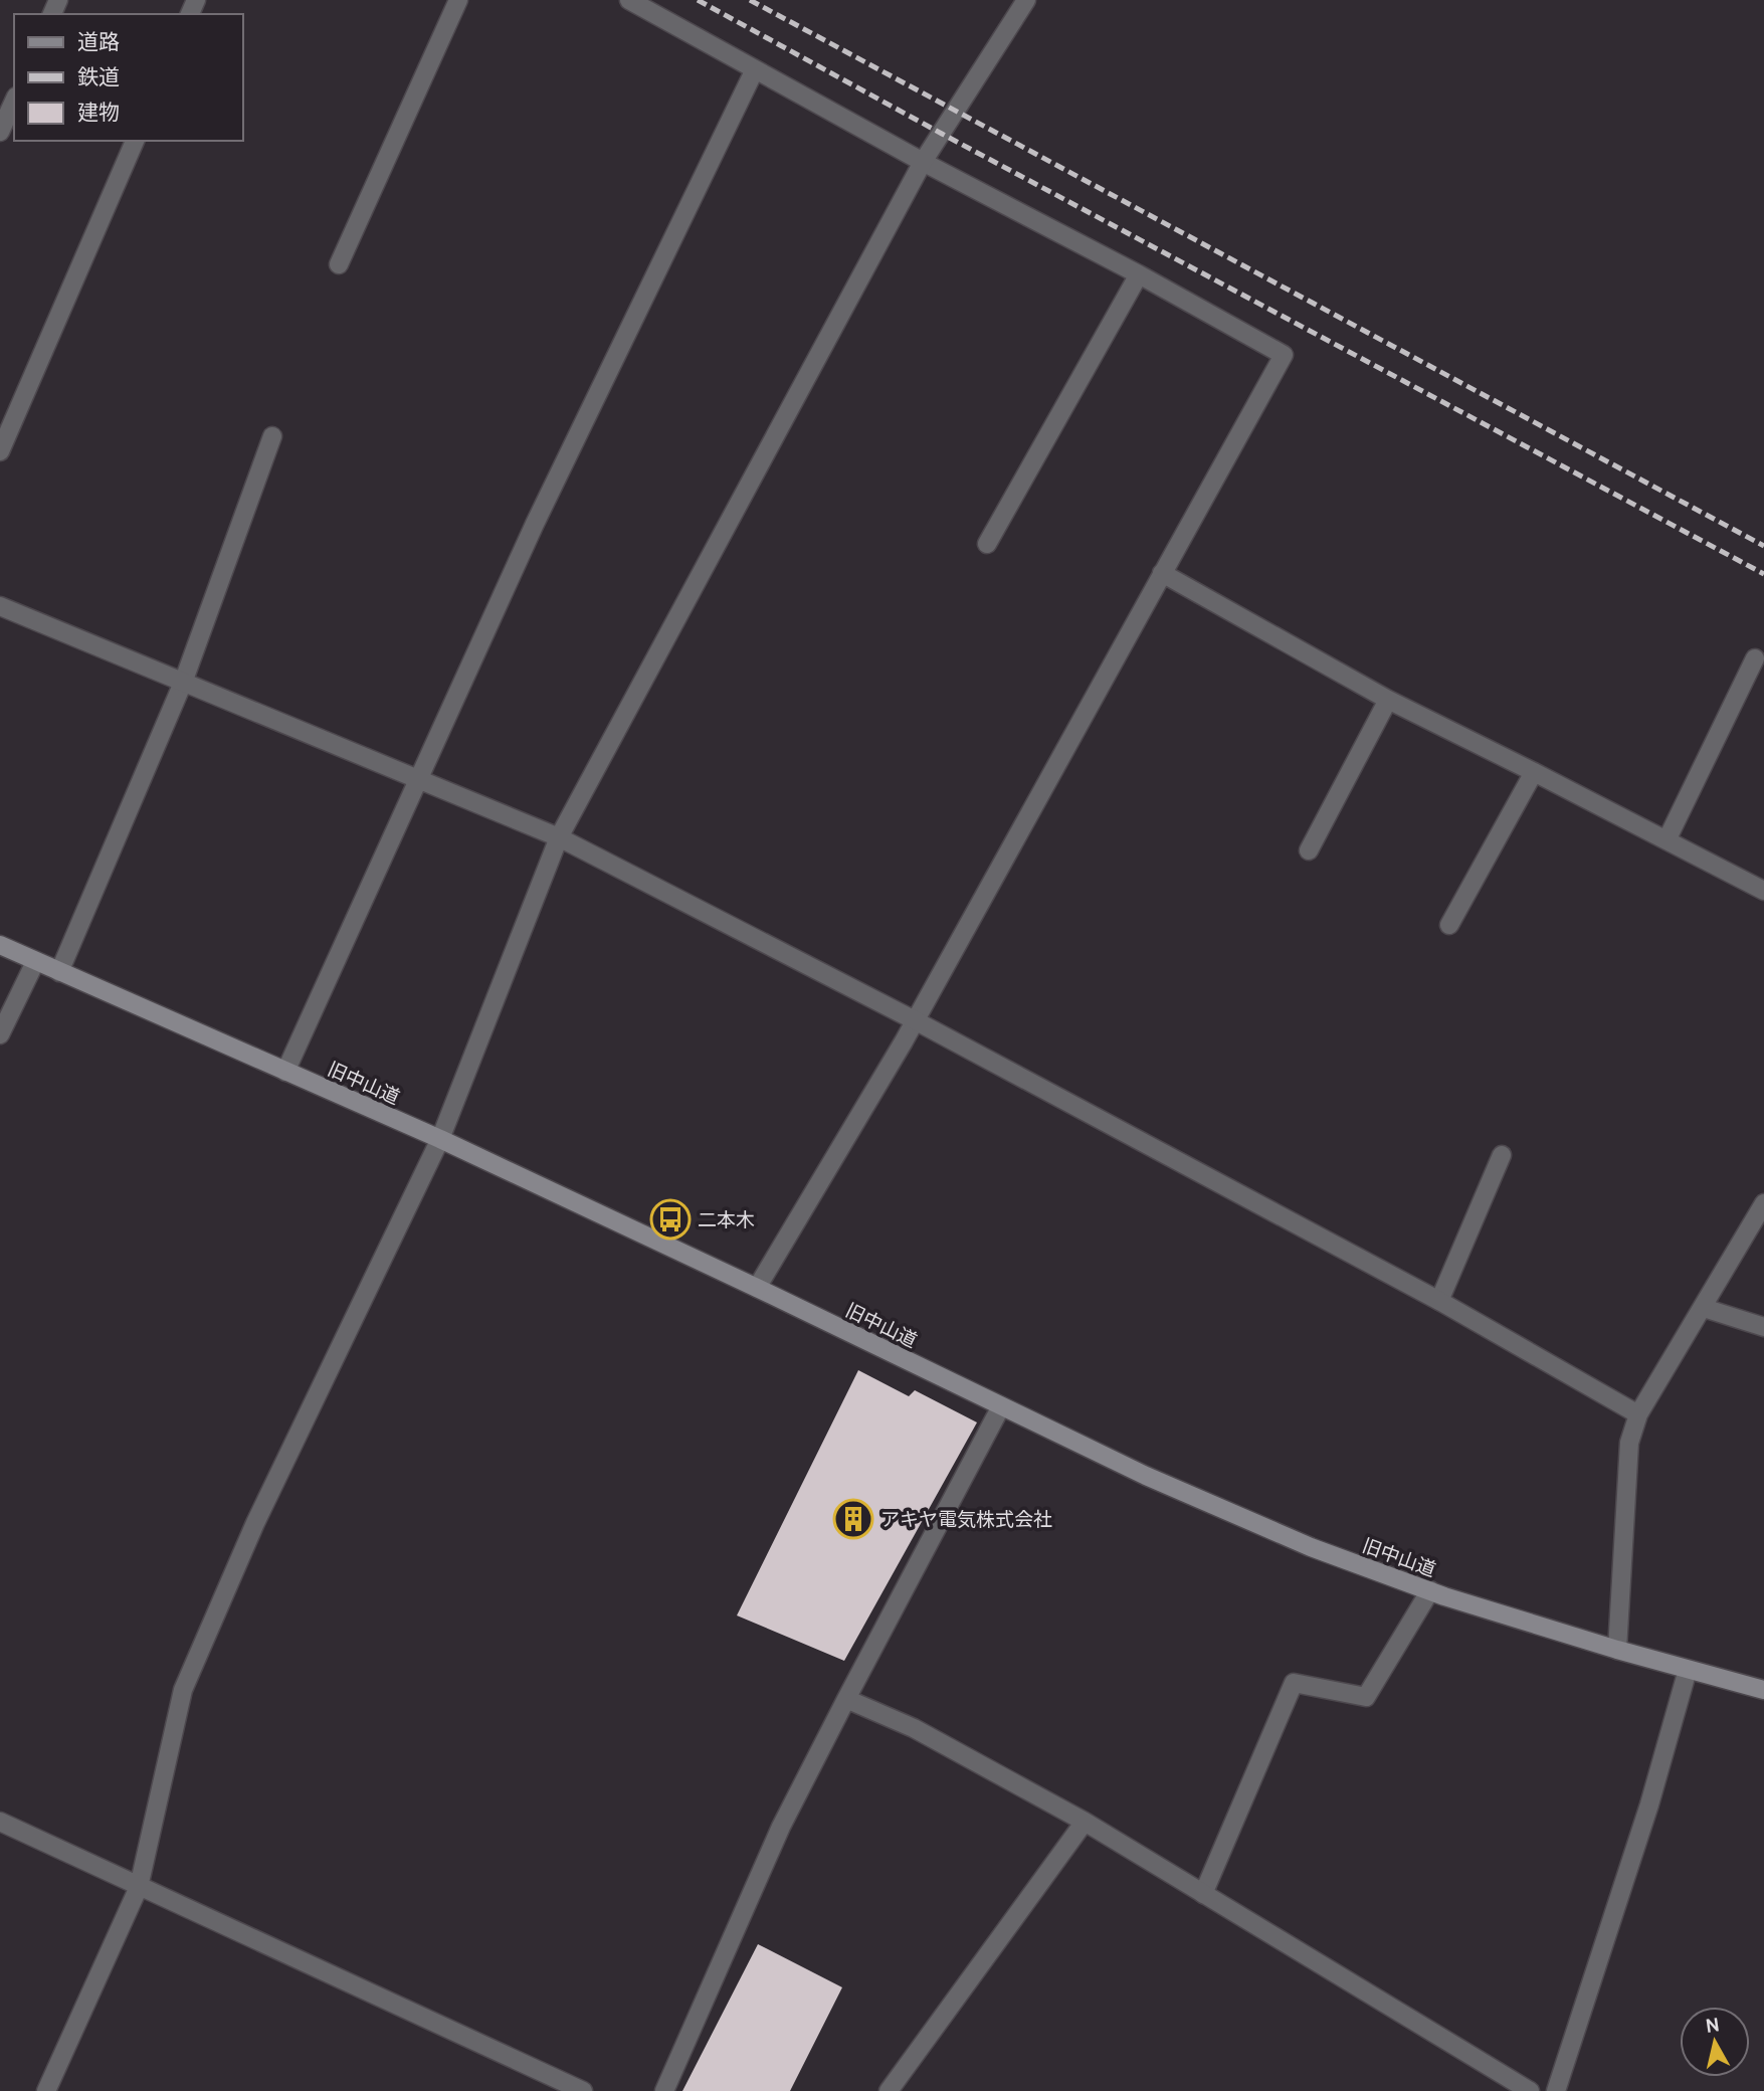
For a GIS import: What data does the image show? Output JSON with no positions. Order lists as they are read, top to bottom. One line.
{"streets":{"main road":["旧中山道"]},"places":{"bus stop":["二本木"],"building":["アキヤ電気株式会社"]},"legend":["道路","鉄道","建物"],"north":"top"}
